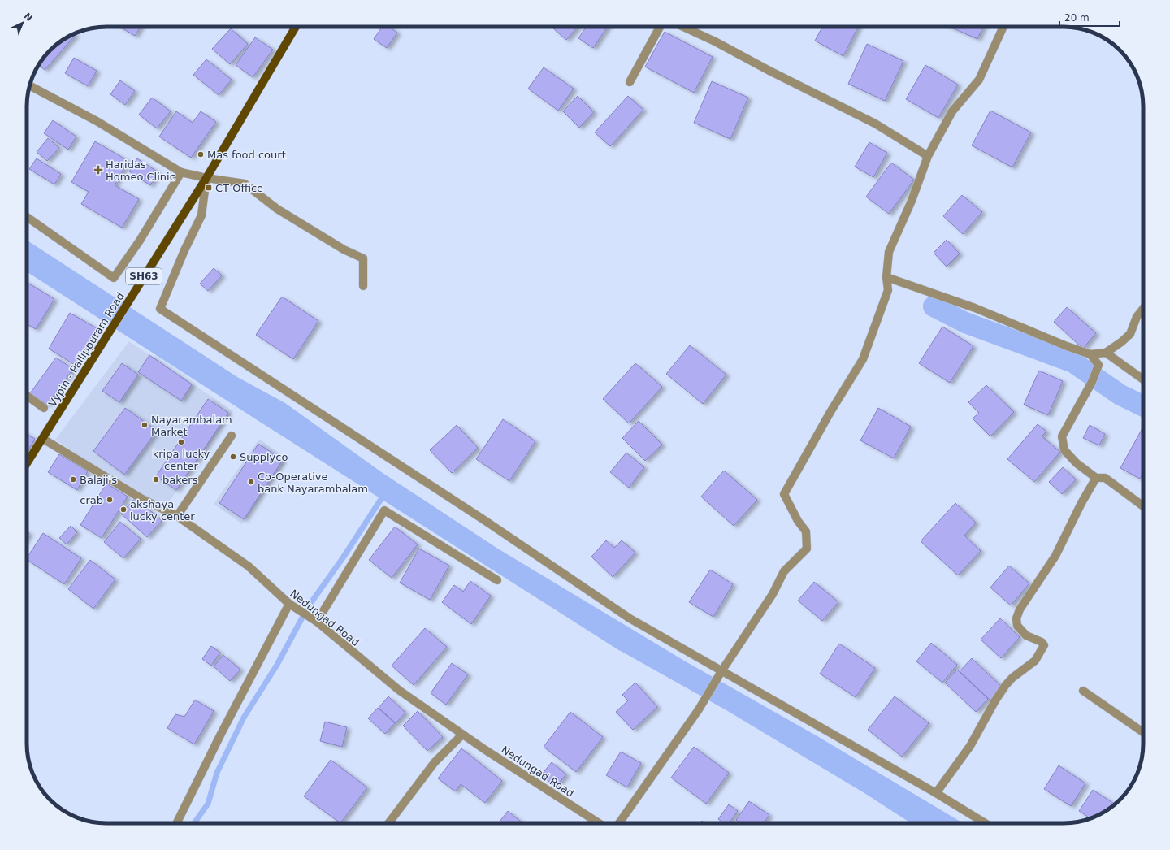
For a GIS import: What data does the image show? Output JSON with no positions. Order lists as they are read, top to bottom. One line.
{"streets":{"main road":["SH63","Vypin - Pallippuram Road"],"street":["Nedungad Road"]},"crossings":[["Vypin - Pallippuram Road","Nedungad Road"]],"places":{"other":["Mas food court","Nayarambalam Market","kripa lucky center","Supplyco","Balaji's","bakers","Co-Operative bank Nayarambalam","crab","akshaya lucky center"],"health":["Haridas Homeo Clinic"],"transit":["CT Office"]},"scale_bar":"20 m","north":"top right"}
